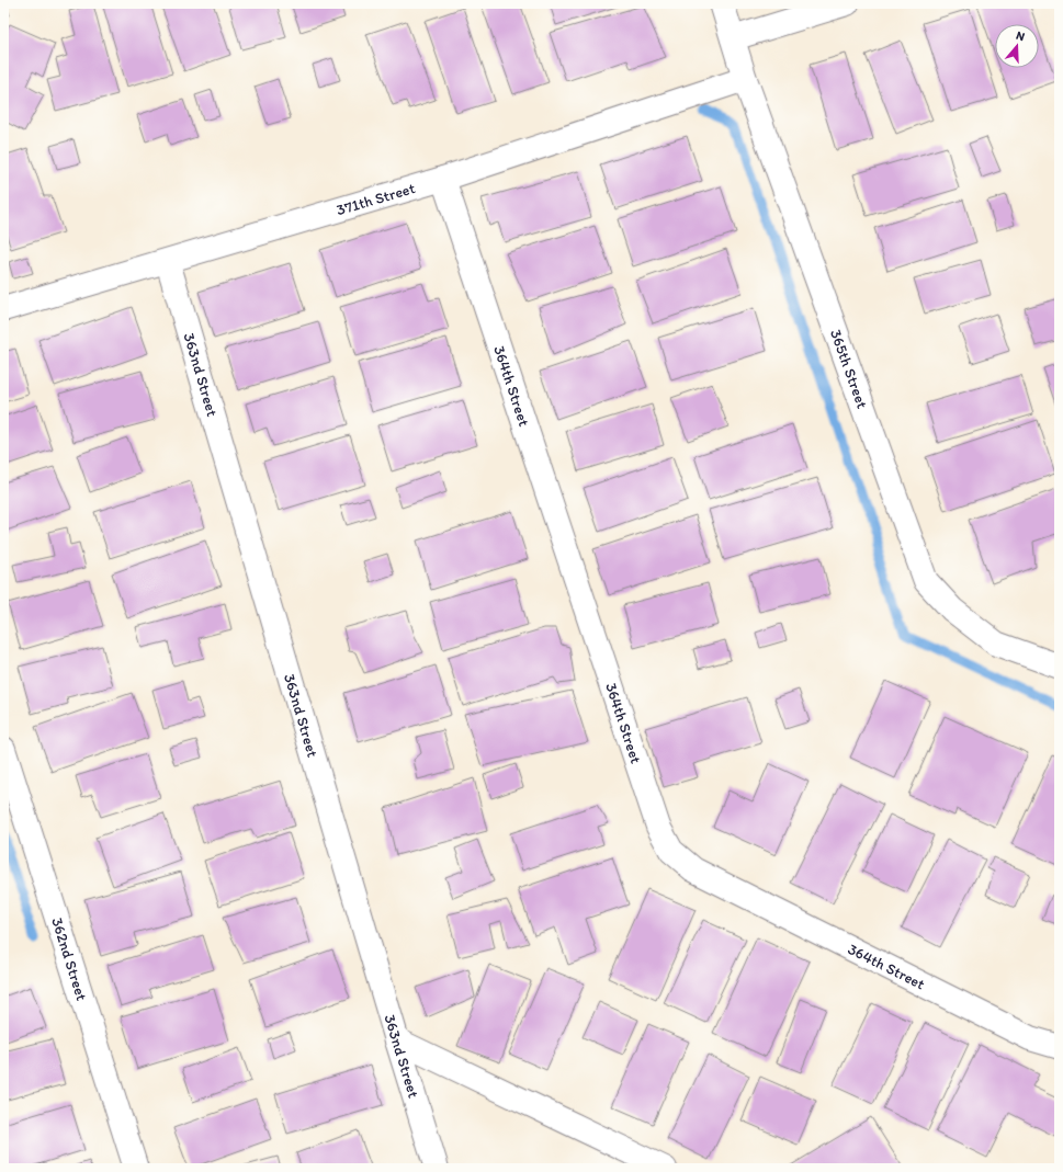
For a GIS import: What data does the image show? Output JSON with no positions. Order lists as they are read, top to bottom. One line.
{"streets":{"street":["371th Street","365th Street","363nd Street","364th Street","362nd Street"]},"crossings":[["371th Street","365th Street"],["371th Street","363nd Street"],["371th Street","364th Street"]],"north":"top"}
